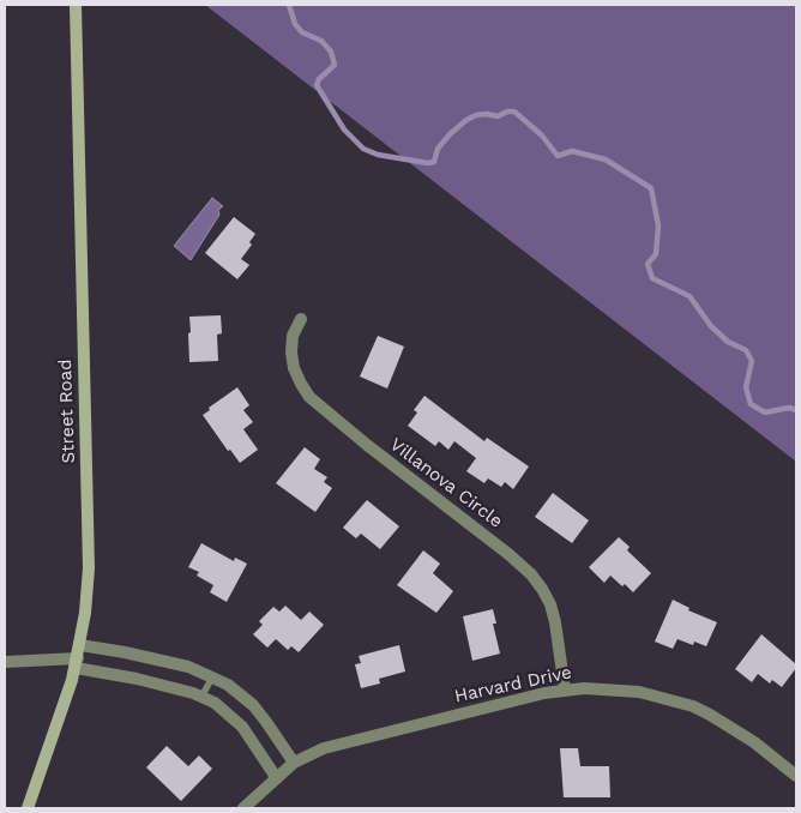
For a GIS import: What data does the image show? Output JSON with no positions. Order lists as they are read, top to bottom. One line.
{"streets":{"main road":["Street Road"],"street":["Villanova Circle","Harvard Drive"]},"crossings":[["Villanova Circle","Harvard Drive"]]}
